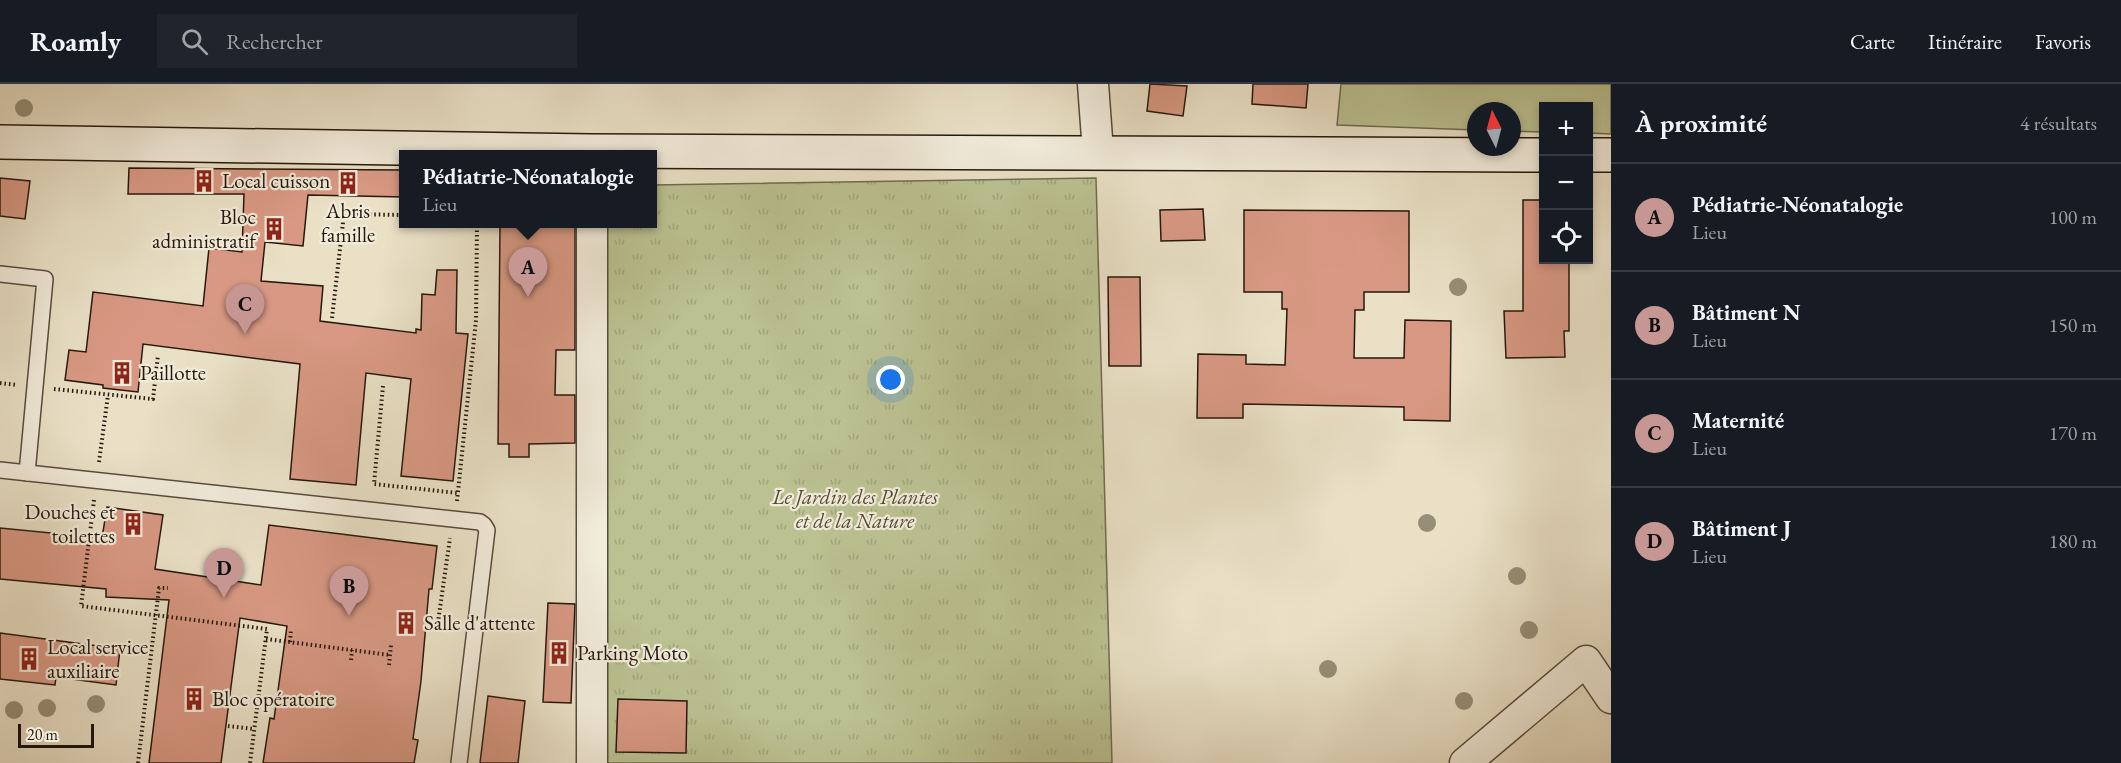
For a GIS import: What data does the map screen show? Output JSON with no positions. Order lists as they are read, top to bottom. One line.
{"parks":["Le Jardin des Plantes et de la Nature"],"places":{"building":["Local cuisson","Abris famille","Bloc administratif","Paillotte","Douches et toilettes","Salle d'attente","Parking Moto","Local service auxiliaire","Bloc opératoire"]},"scale_bar":"20 m","north":"top","page":{"header":"Roamly","search":"Rechercher","nav":["Carte","Itinéraire","Favoris"],"heading":["À proximité","4 résultats"],"map_buttons":["+","−"],"popup":["Pédiatrie-Néonatalogie","Lieu"],"list":[{"mark":"A","name":"Pédiatrie-Néonatalogie","note":"Lieu","value":"100 m"},{"mark":"B","name":"Bâtiment N","note":"Lieu","value":"150 m"},{"mark":"C","name":"Maternité","note":"Lieu","value":"170 m"},{"mark":"D","name":"Bâtiment J","note":"Lieu","value":"180 m"}],"pins":["A","C","D","B"],"scale":"20 m"}}
